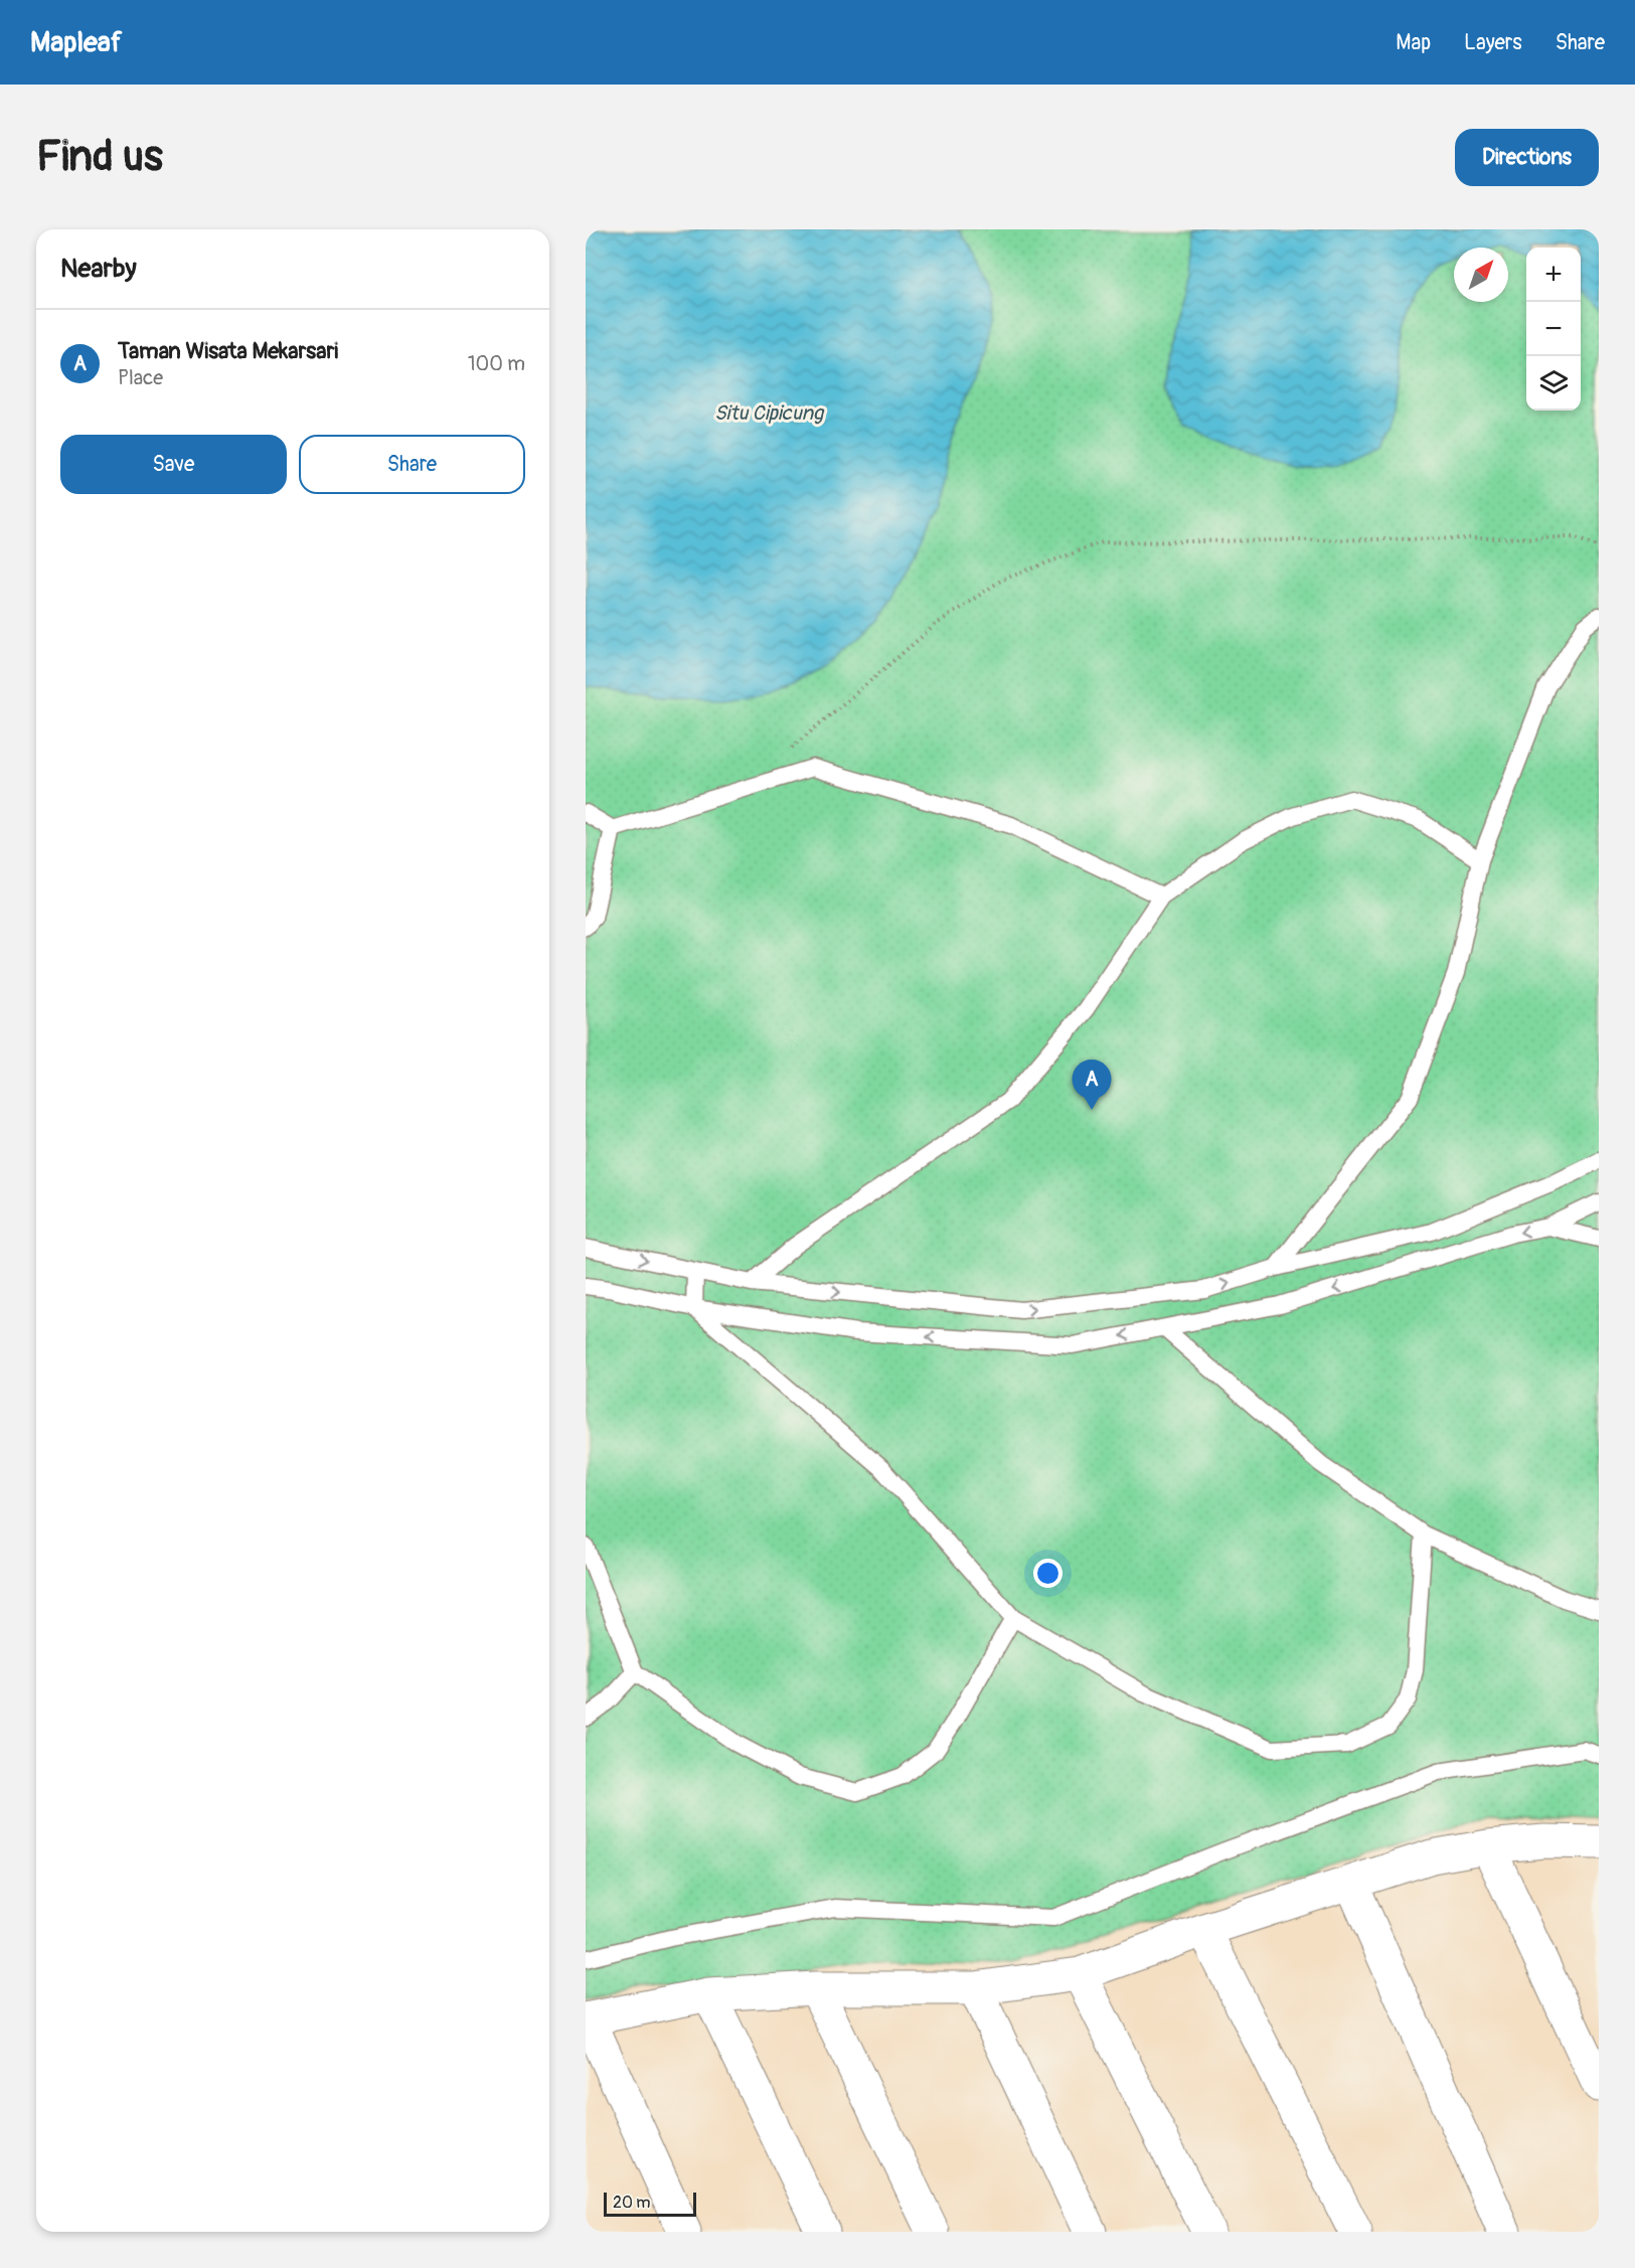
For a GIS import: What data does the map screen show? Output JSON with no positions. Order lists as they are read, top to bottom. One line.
{"water":["Situ Cipicung"],"scale_bar":"20 m","north":"top right","page":{"header":"Mapleaf","nav":["Map","Layers","Share"],"buttons":["Directions",["Save","Share"]],"title":"Find us","heading":"Nearby","map_buttons":["+","−"],"list":[{"mark":"A","name":"Taman Wisata Mekarsari","note":"Place","value":"100 m"}],"pins":"A","scale":"20 m"}}
